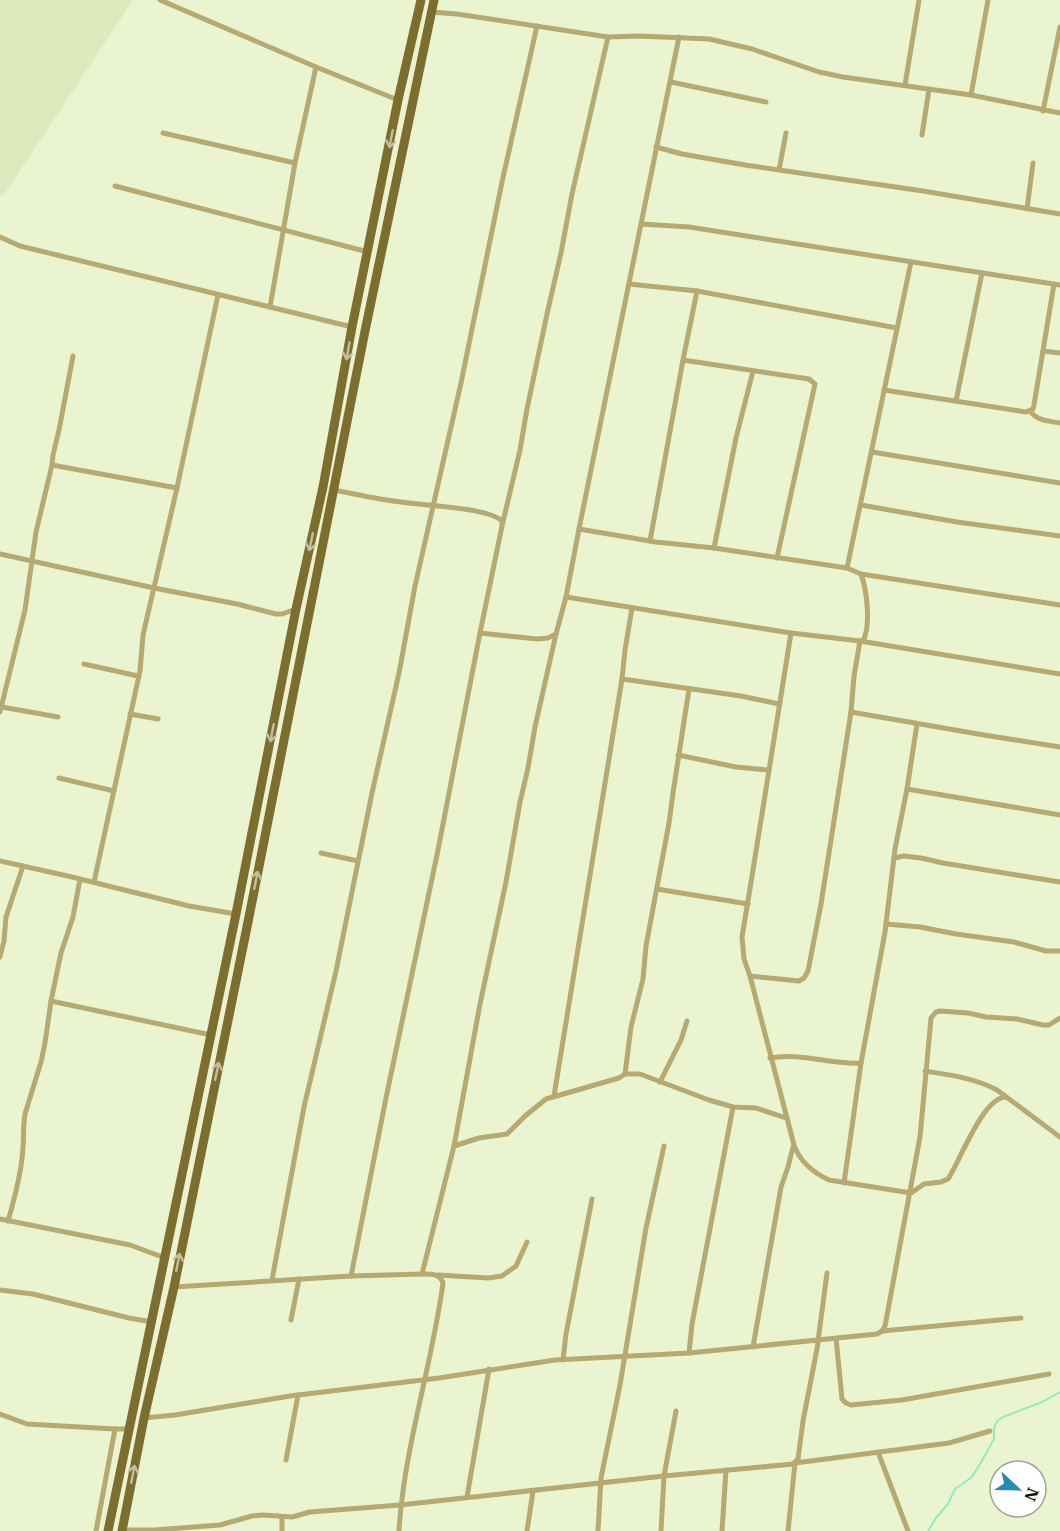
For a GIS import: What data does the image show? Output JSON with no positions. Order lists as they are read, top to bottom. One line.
{"north":"right"}
